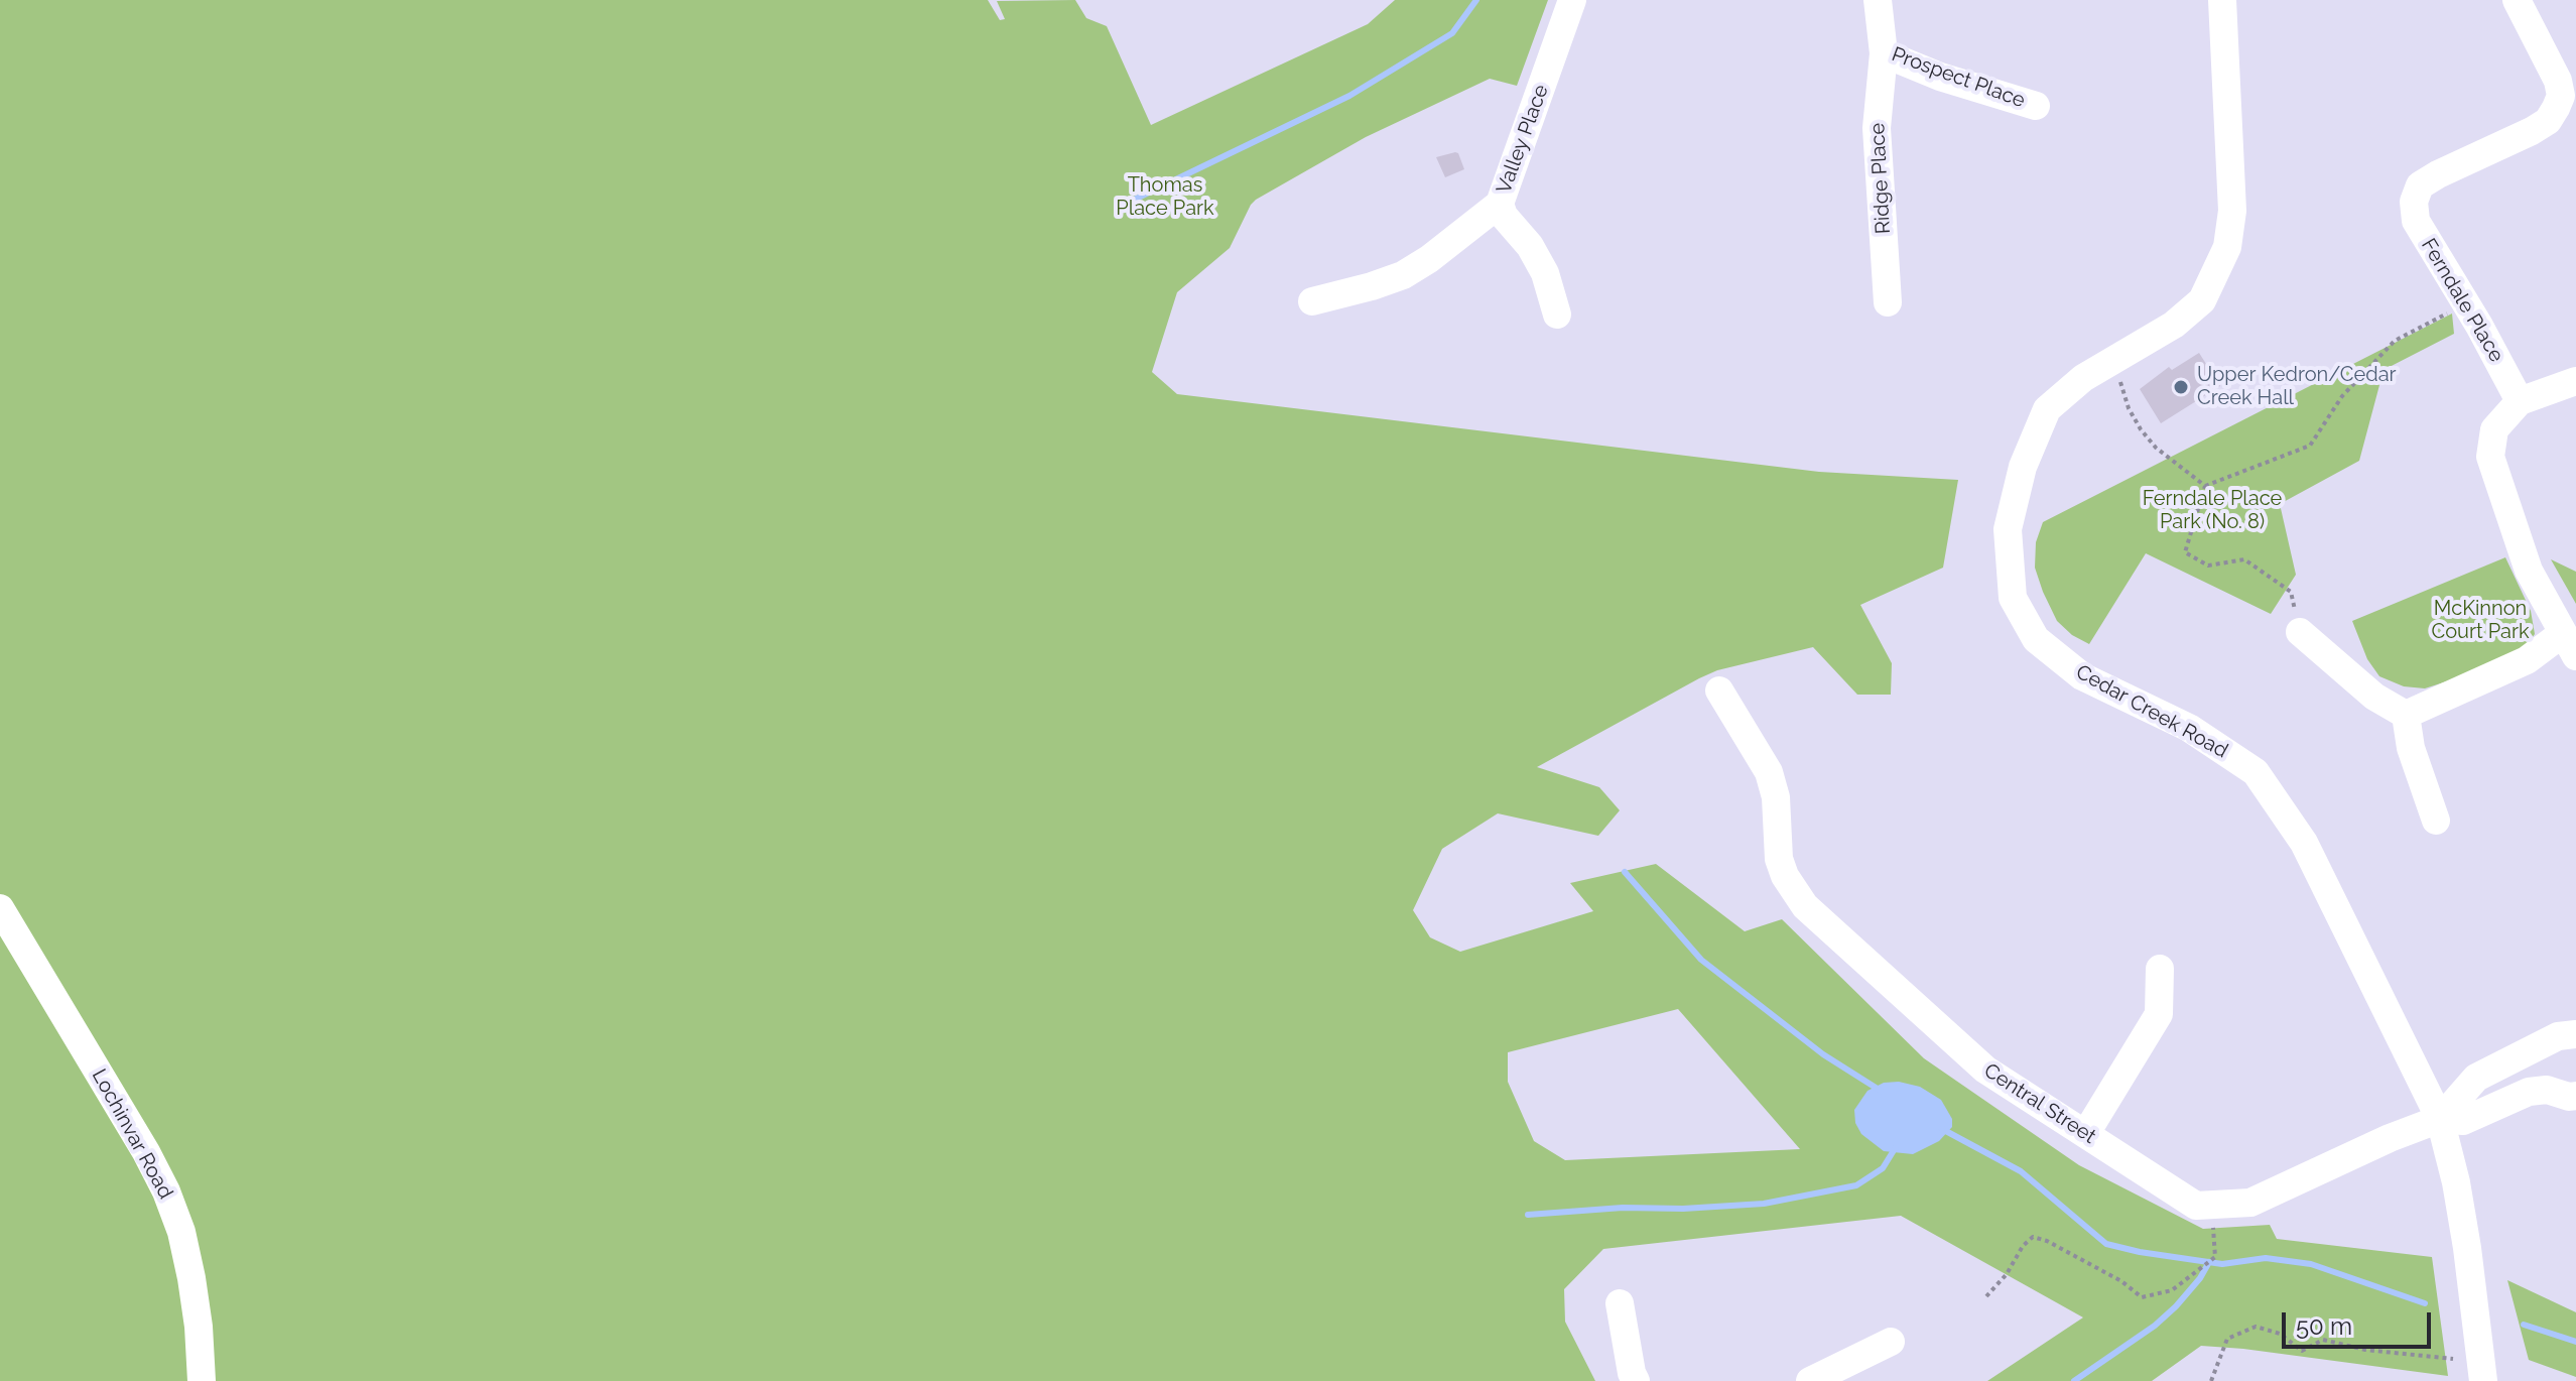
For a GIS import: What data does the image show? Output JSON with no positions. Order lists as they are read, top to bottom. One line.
{"streets":{"street":["Prospect Place","Valley Place","Ridge Place","Ferndale Place","Cedar Creek Road","Central Street","Lochinvar Road"]},"crossings":[["Prospect Place","Ridge Place"],["Cedar Creek Road","Central Street"]],"parks":["Thomas Place Park","Ferndale Place Park (No. 8)","McKinnon Court Park"],"places":["Upper Kedron/Cedar Creek Hall"],"scale_bar":"50 m"}
